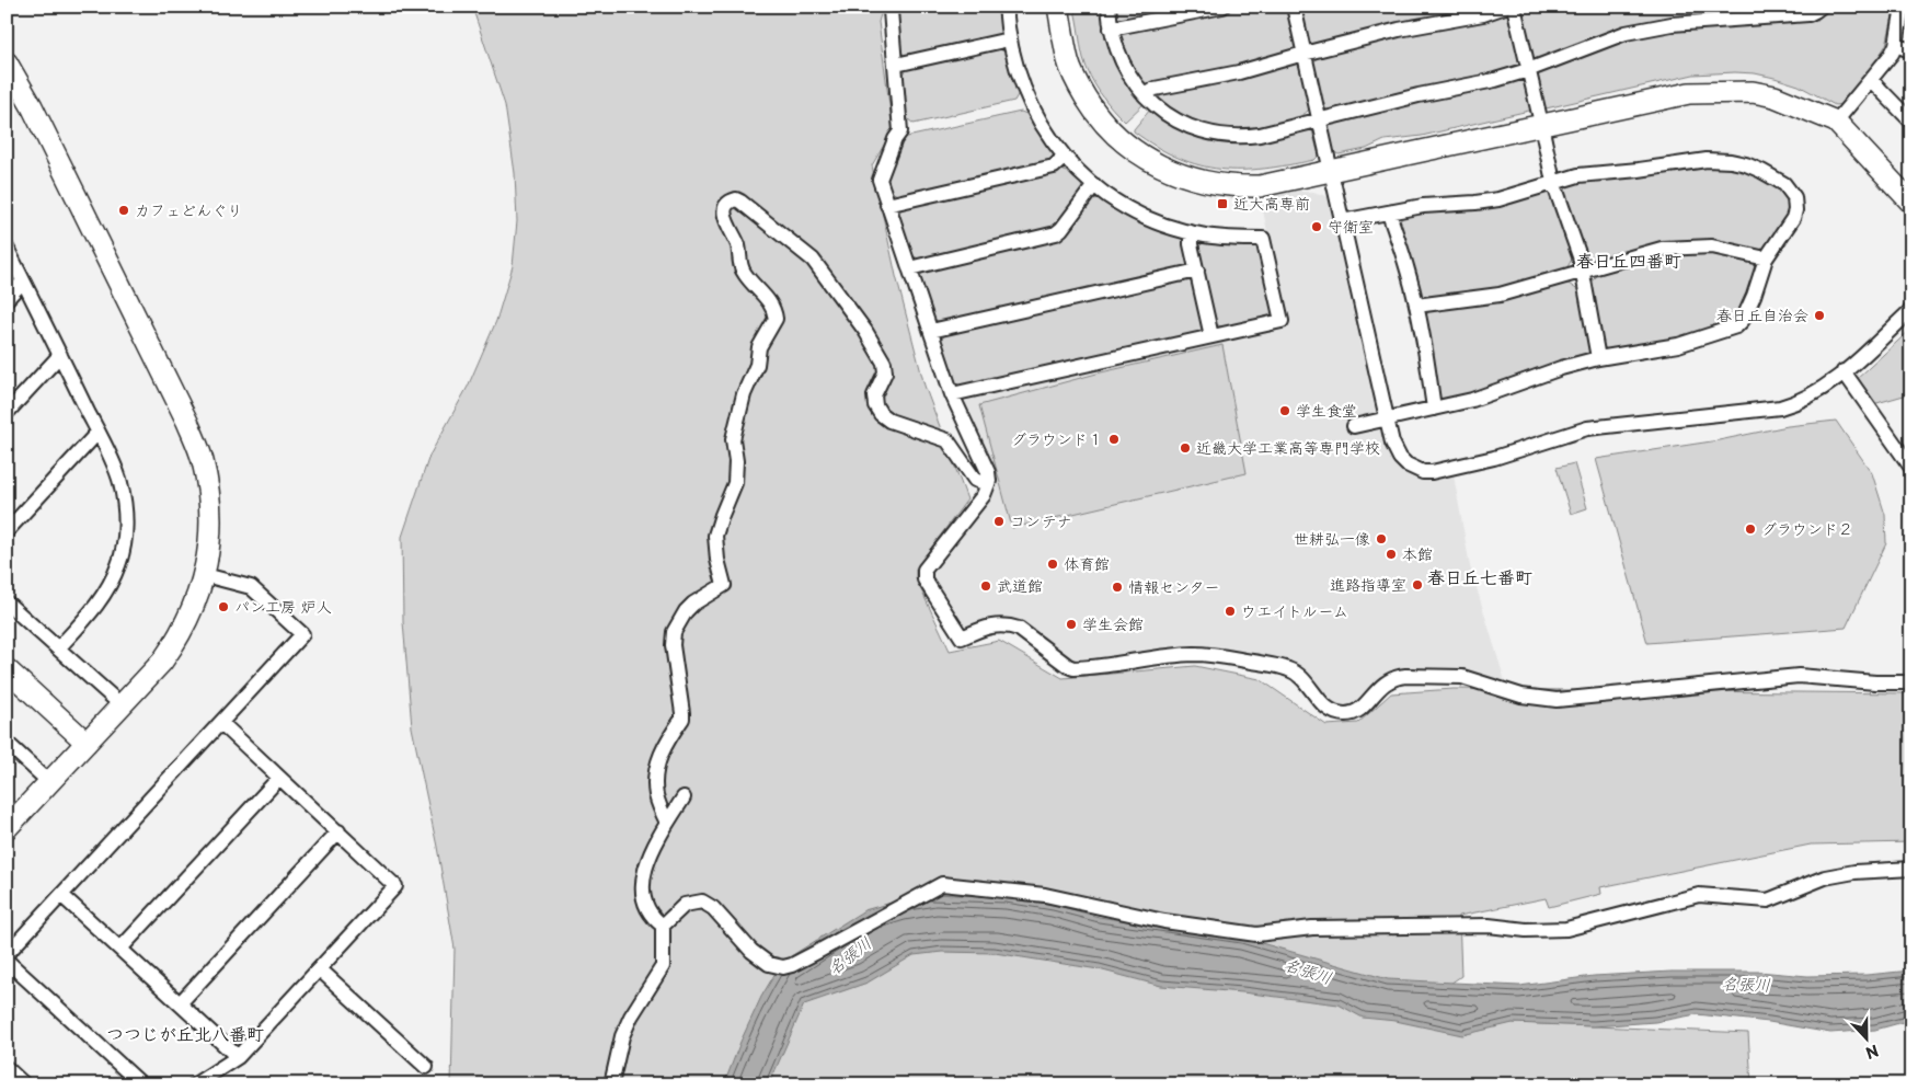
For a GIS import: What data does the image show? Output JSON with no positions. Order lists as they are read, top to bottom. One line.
{"districts":["春日丘四番町","春日丘七番町","つつじが丘北八番町"],"water":["名張川"],"places":{"transit":["近大高専前"],"other":["カフェどんぐり","守衛室","春日丘自治会","学生食堂","グラウンド１","近畿大学工業高等専門学校","コンテナ","グラウンド２","世耕弘一像","本館","体育館","進路指導室","武道館","情報センター","パン工房 炉人","ウエイトルーム","学生会館"]},"north":"bottom"}
